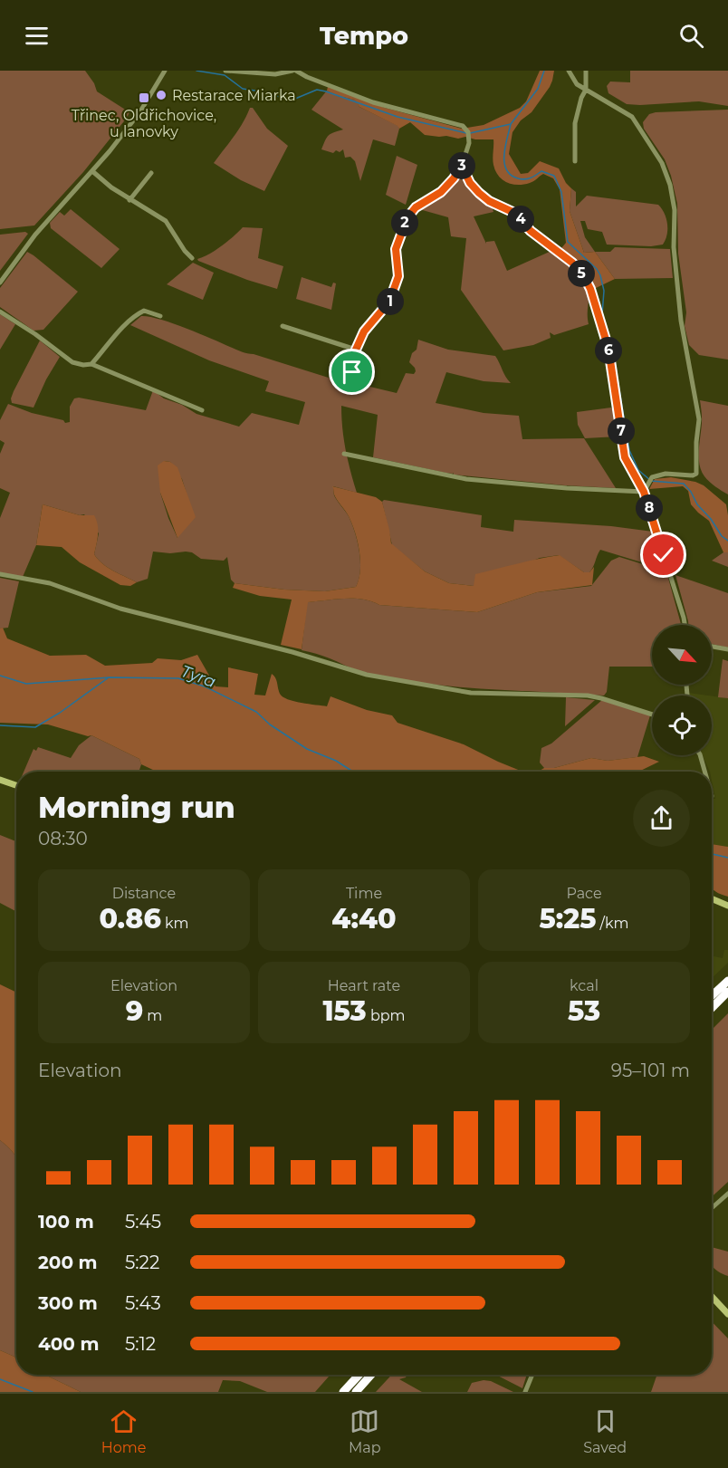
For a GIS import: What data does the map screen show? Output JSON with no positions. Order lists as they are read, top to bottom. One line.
{"water":["Tyra"],"places":{"other":["Restarace Miarka"],"transit":["Třinec, Oldřichovice, u lanovky"]},"north":"bottom right","page":{"header":"Tempo","pins":["3","4","2","5","1","6","7","8"],"heading":["Morning run","08:30"],"stats":[["Distance","0.86 km"],["Time","4:40"],["Pace","5:25 /km"],["Elevation","9 m"],["Heart rate","153 bpm"],["kcal","53"]],"chart":["Elevation","95–101 m"],"list":[{"name":"100 m","note":"5:45"},{"name":"200 m","note":"5:22"},{"name":"300 m","note":"5:43"},{"name":"400 m","note":"5:12"}],"tabs":["Home","Map","Saved"]}}
